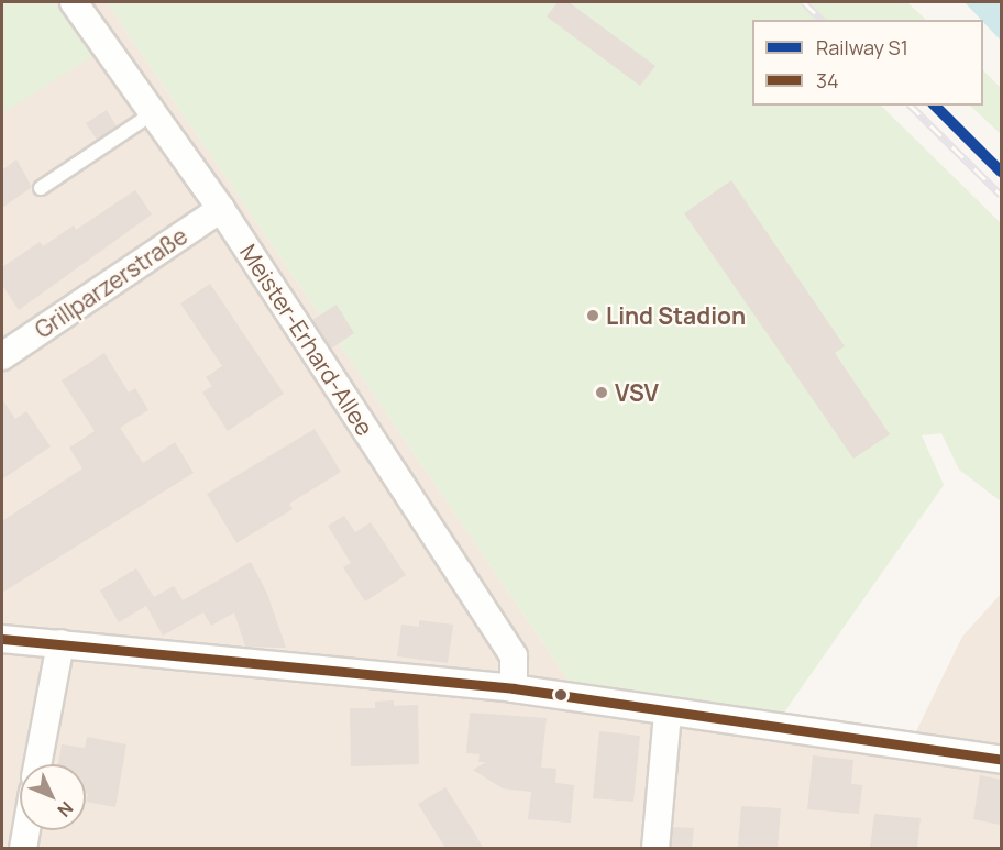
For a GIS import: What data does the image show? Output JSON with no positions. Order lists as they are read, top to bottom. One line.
{"streets":{"street":["Grillparzerstraße","Meister-Erhard-Allee"]},"crossings":[["Grillparzerstraße","Meister-Erhard-Allee"]],"places":["Lind Stadion","VSV"],"lines":["rail line S1","transit line 34"],"legend":["Railway S1","34"],"north":"bottom right"}
